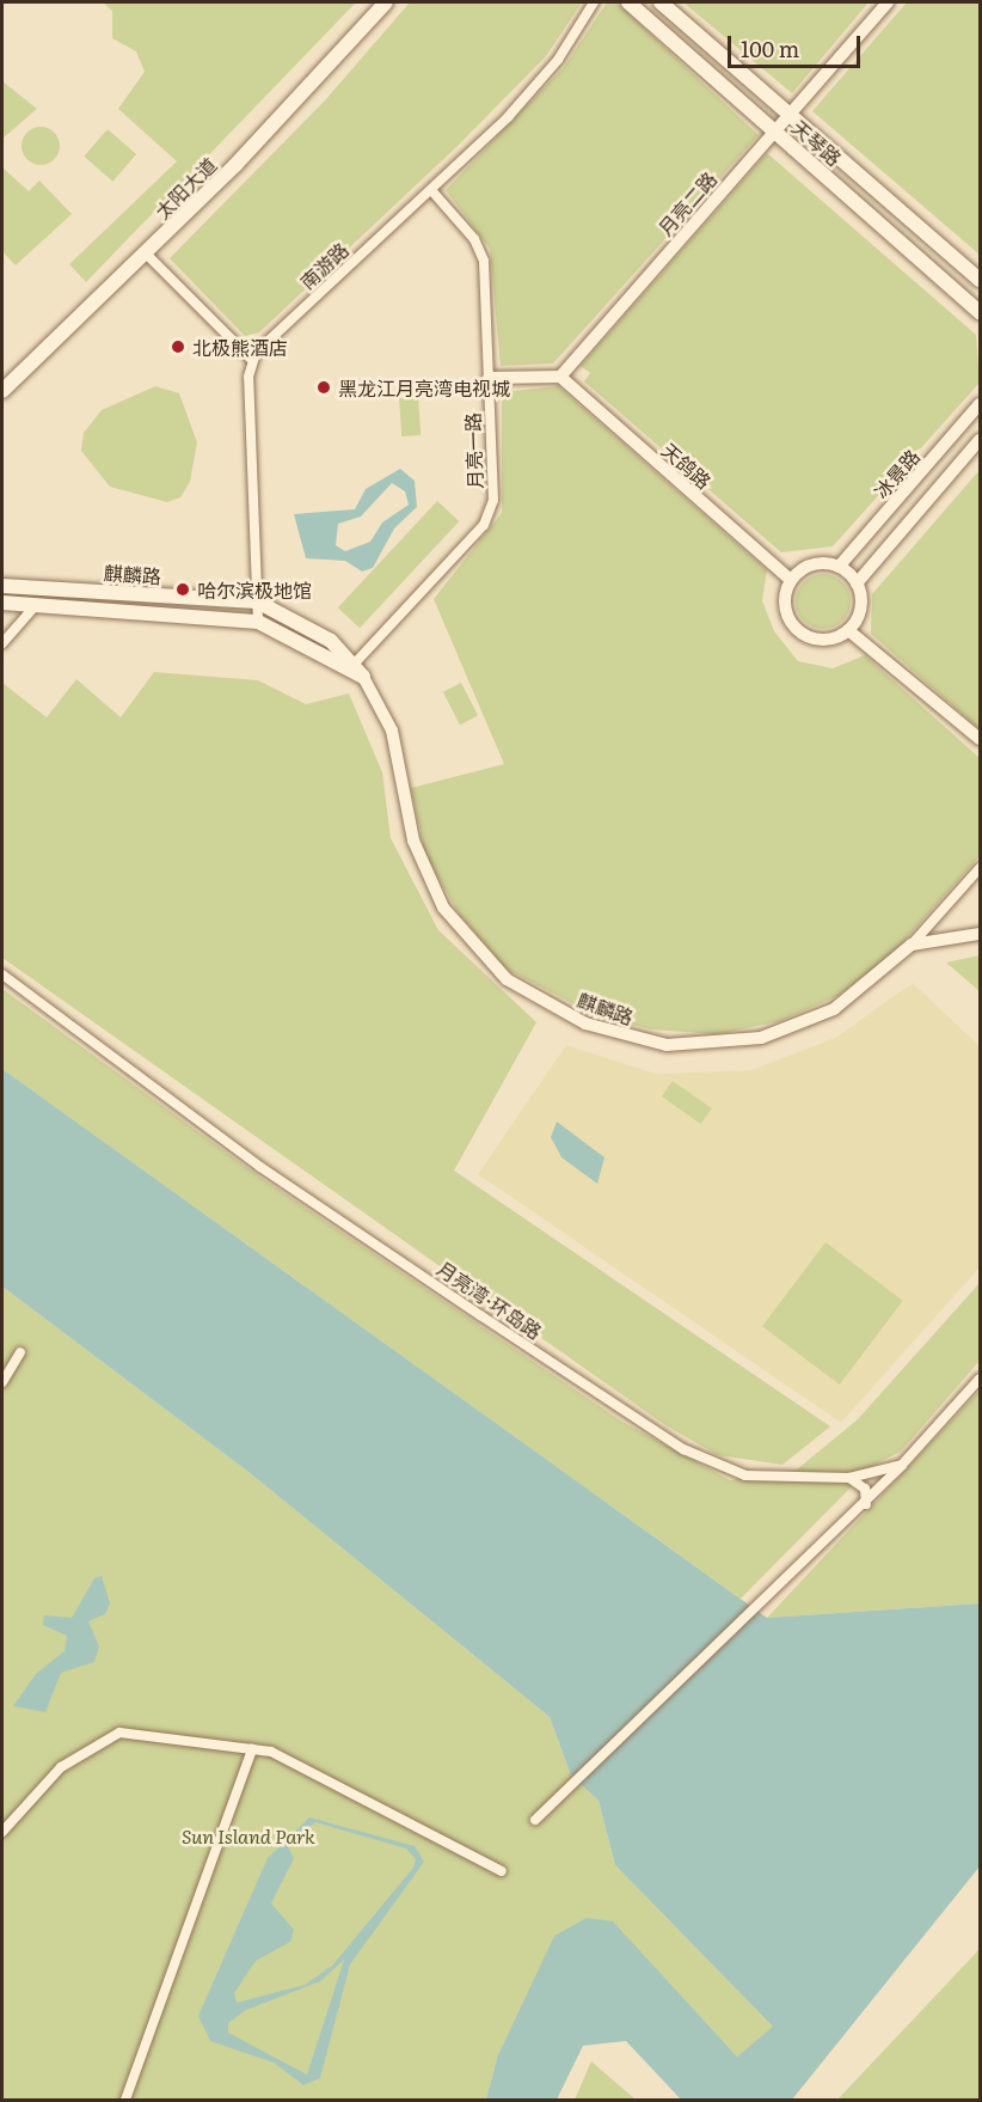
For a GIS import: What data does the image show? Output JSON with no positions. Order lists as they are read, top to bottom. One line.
{"streets":{"main road":["天琴路","太阳大道","麒麟路"],"street":["月亮二路","南游路","月亮一路","天鸽路","冰景路","月亮湾·环岛路"]},"crossings":[["天琴路","月亮二路"],["月亮二路","天鸽路"],["南游路","月亮一路"],["月亮一路","麒麟路"],["天鸽路","冰景路"]],"parks":["Sun Island Park"],"places":["北极熊酒店","黑龙江月亮湾电视城","哈尔滨极地馆"],"scale_bar":"100 m"}
